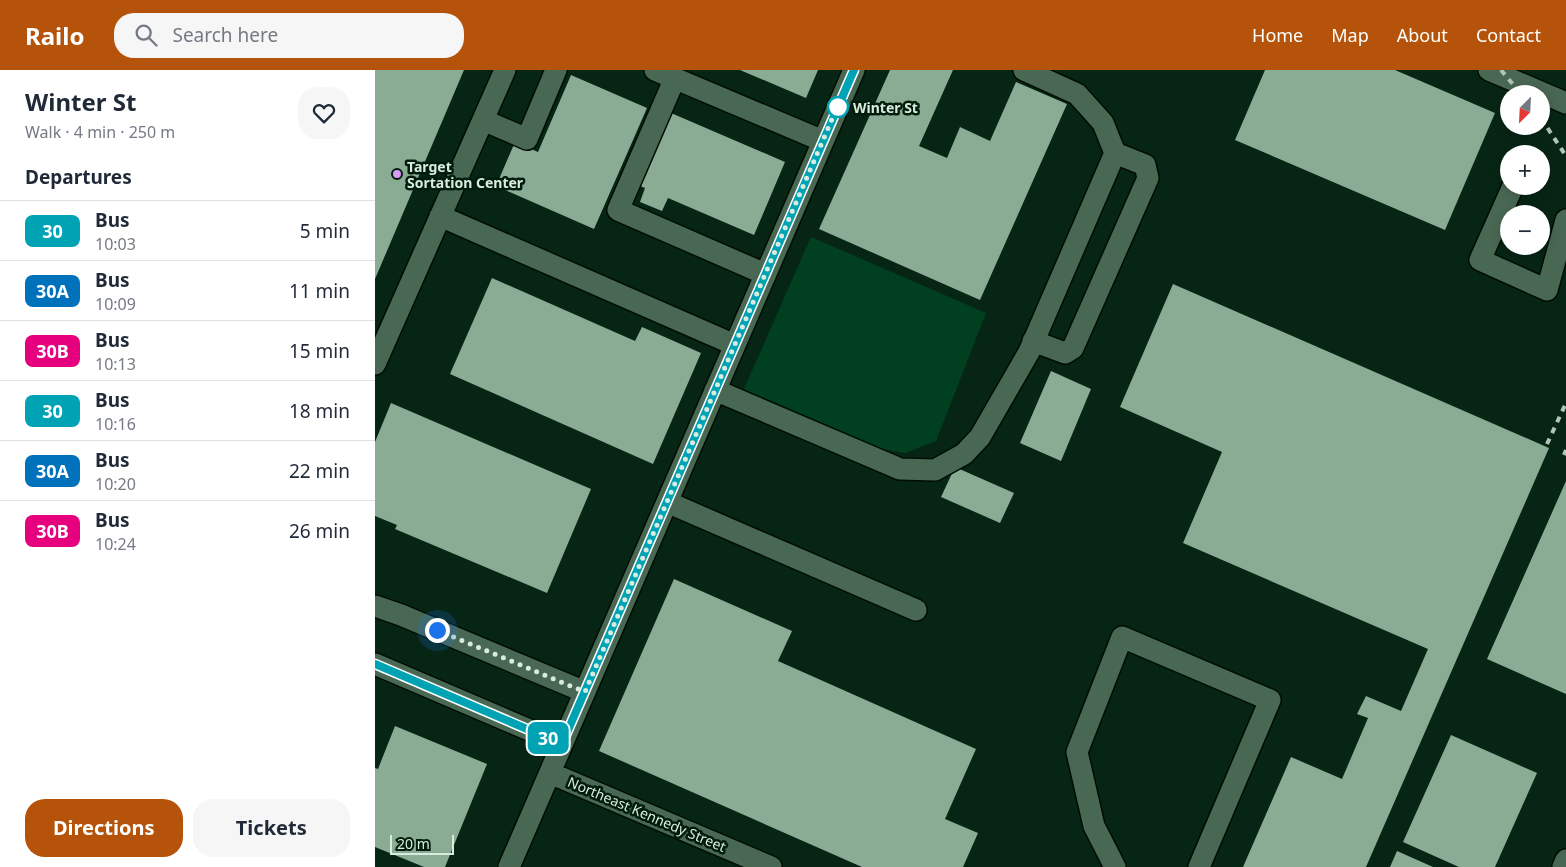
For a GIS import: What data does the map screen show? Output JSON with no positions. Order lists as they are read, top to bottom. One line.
{"streets":{"street":["Northeast Kennedy Street"]},"places":["Winter St","Target Sortation Center"],"lines":["bus line 30"],"scale_bar":"20 m","north":"bottom left","page":{"header":"Railo","search":"Search here","nav":["Home","Map","About","Contact"],"heading":[["Winter St","Walk · 4 min · 250 m"],"Departures"],"on_map":"30","map_buttons":["+","−"],"list":[{"mark":"30","name":"Bus","note":"10:03","value":"5 min"},{"mark":"30A","name":"Bus","note":"10:09","value":"11 min"},{"mark":"30B","name":"Bus","note":"10:13","value":"15 min"},{"mark":"30","name":"Bus","note":"10:16","value":"18 min"},{"mark":"30A","name":"Bus","note":"10:20","value":"22 min"},{"mark":"30B","name":"Bus","note":"10:24","value":"26 min"}],"buttons":["Directions","Tickets"],"scale":"20 m"}}
